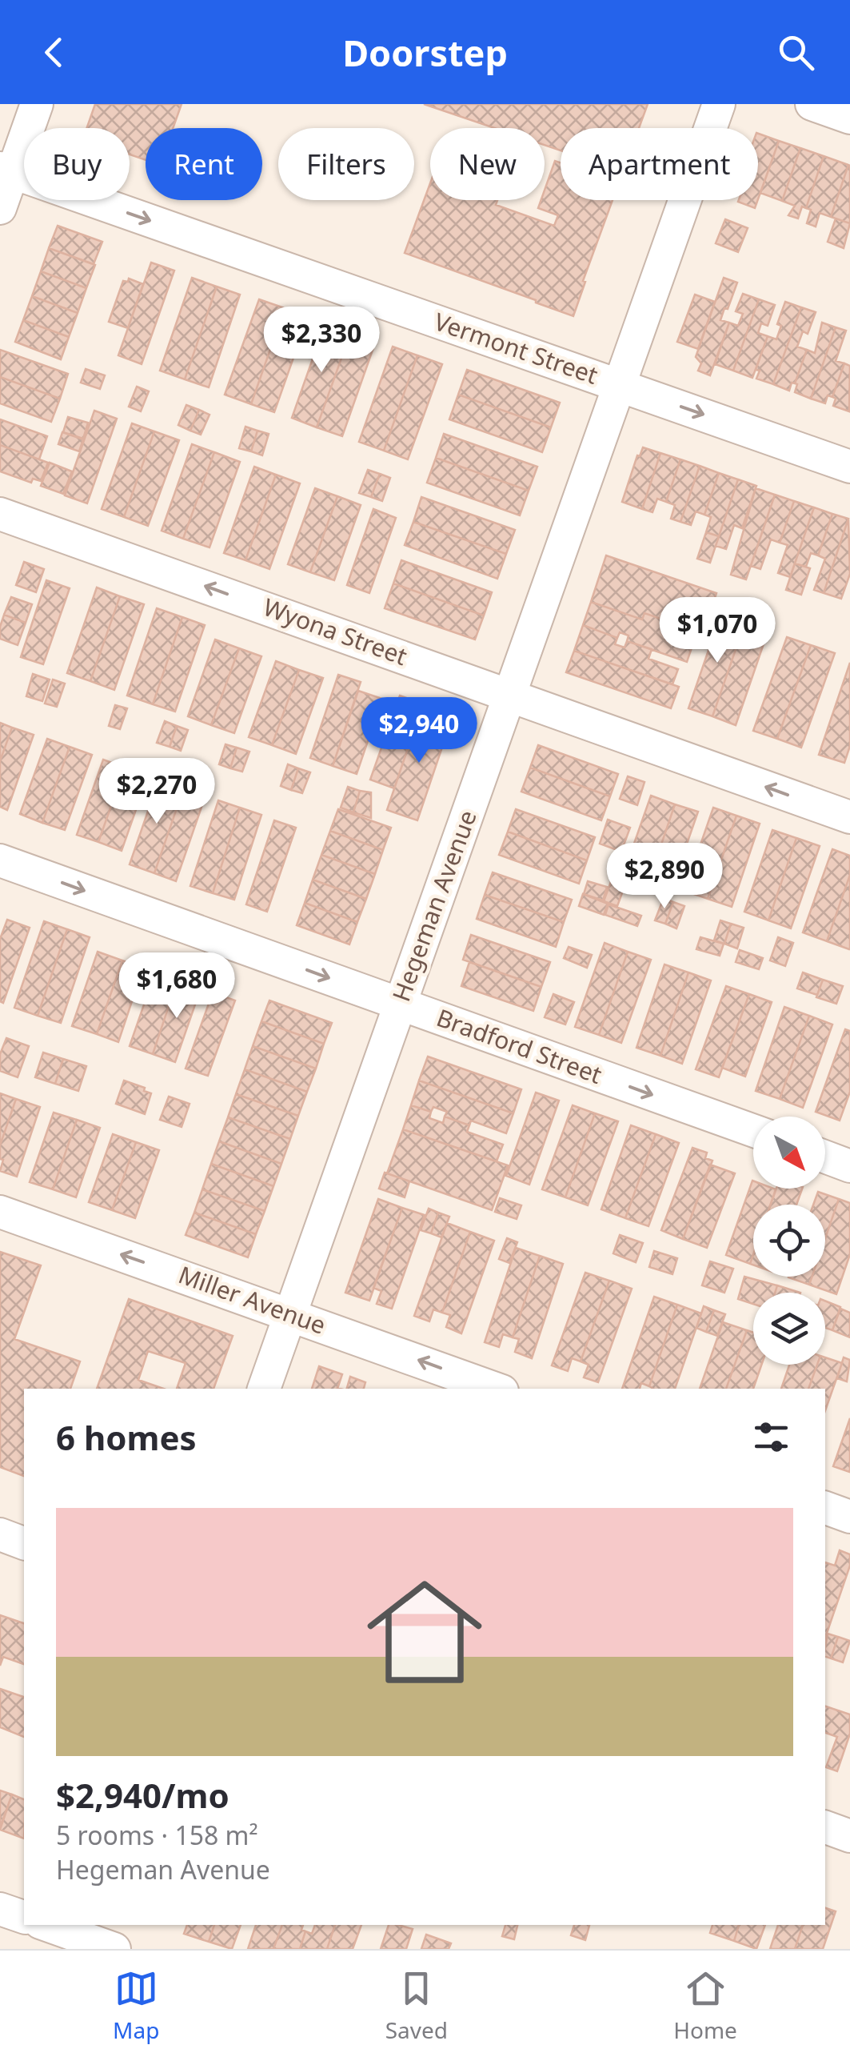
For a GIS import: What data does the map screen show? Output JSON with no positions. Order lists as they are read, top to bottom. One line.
{"streets":{"street":["Vermont Street","Wyona Street","Hegeman Avenue","Bradford Street","Miller Avenue"]},"crossings":[["Vermont Street","Hegeman Avenue"],["Wyona Street","Hegeman Avenue"],["Hegeman Avenue","Bradford Street"],["Hegeman Avenue","Miller Avenue"]],"one_way":["Vermont Street","Wyona Street","Bradford Street","Miller Avenue"],"north":"bottom right","page":{"header":"Doorstep","chip":["Buy","Rent","Filters","New","Apartment"],"price":["$2,330","$1,070","$2,940","$2,270","$2,890","$1,680"],"heading":"6 homes","list":[{"name":"$2,940/mo","note":"5 rooms · 158 m² · Hegeman Avenue"}],"tabs":["Map","Saved","Home"]}}
